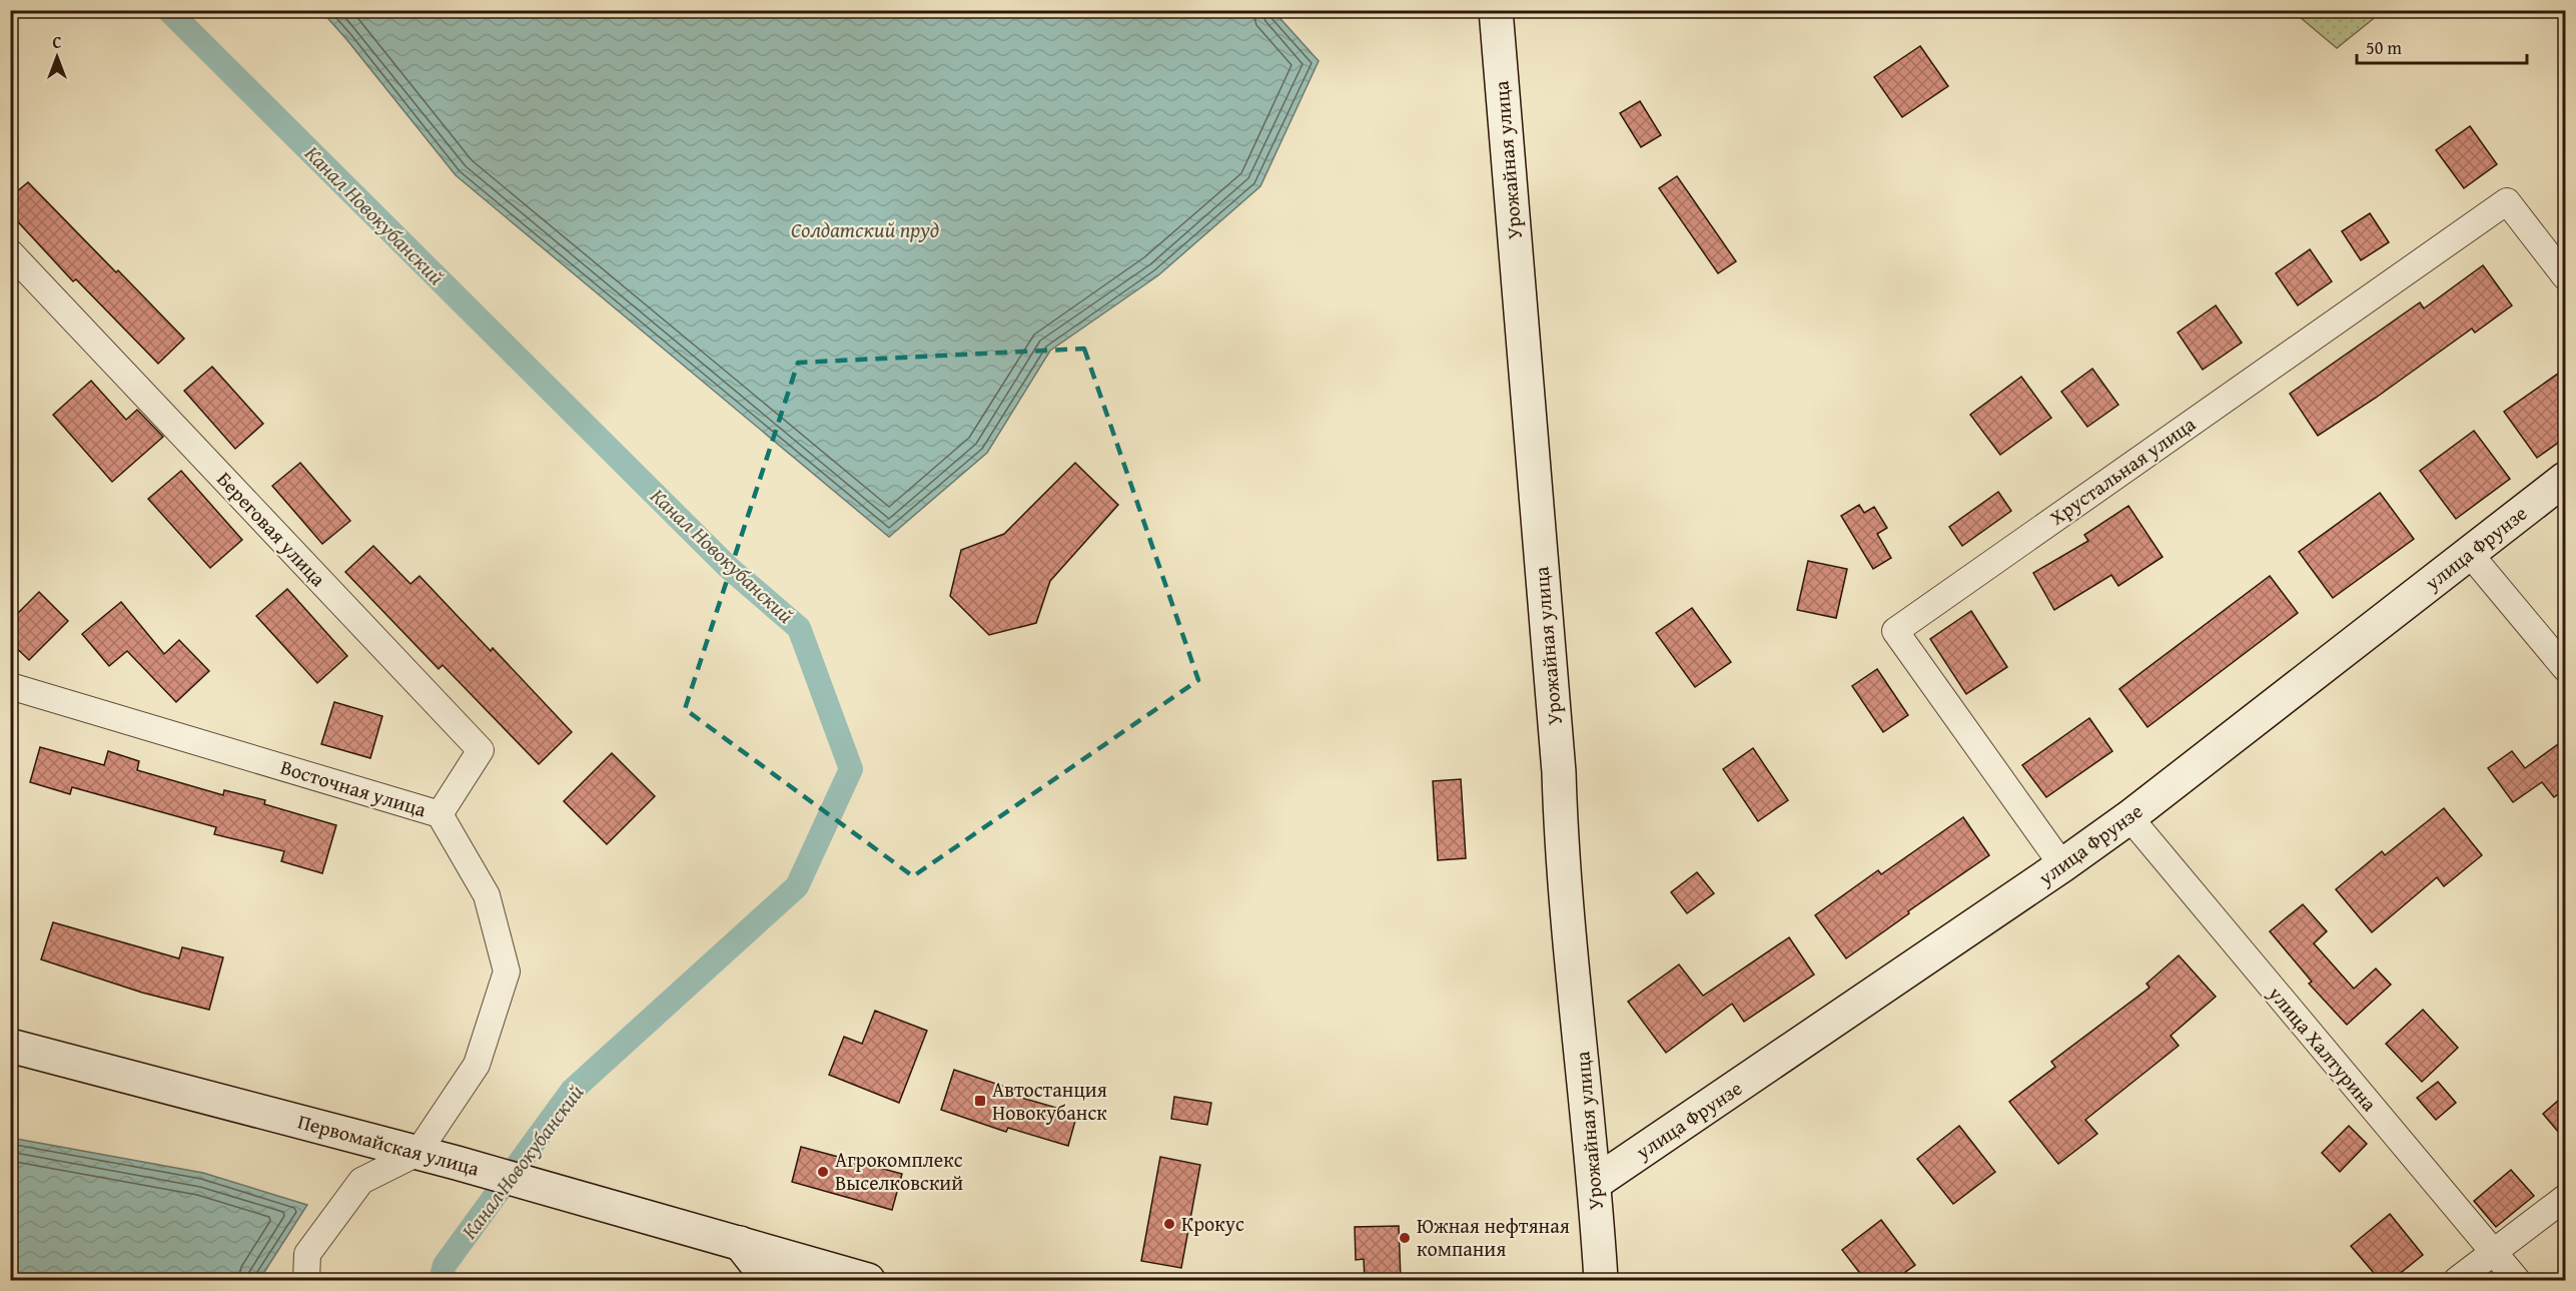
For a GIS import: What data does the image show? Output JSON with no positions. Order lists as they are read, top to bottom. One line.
{"streets":{"main road":["Урожайная улица","улица Фрунзе","Первомайская улица"],"street":["Хрустальная улица","Береговая улица","Восточная улица","улица Халтурина"]},"crossings":[["Урожайная улица","улица Фрунзе"],["Хрустальная улица","улица Фрунзе"],["Береговая улица","Восточная улица"],["улица Фрунзе","улица Халтурина"],["Восточная улица","Первомайская улица"]],"water":["Канал Новокубанский","Солдатский пруд"],"places":{"transit":["Автостанция Новокубанск"],"other":["Агрокомплекс Выселковский","Крокус","Южная нефтяная компания"]},"scale_bar":"50 m","north":"top"}
